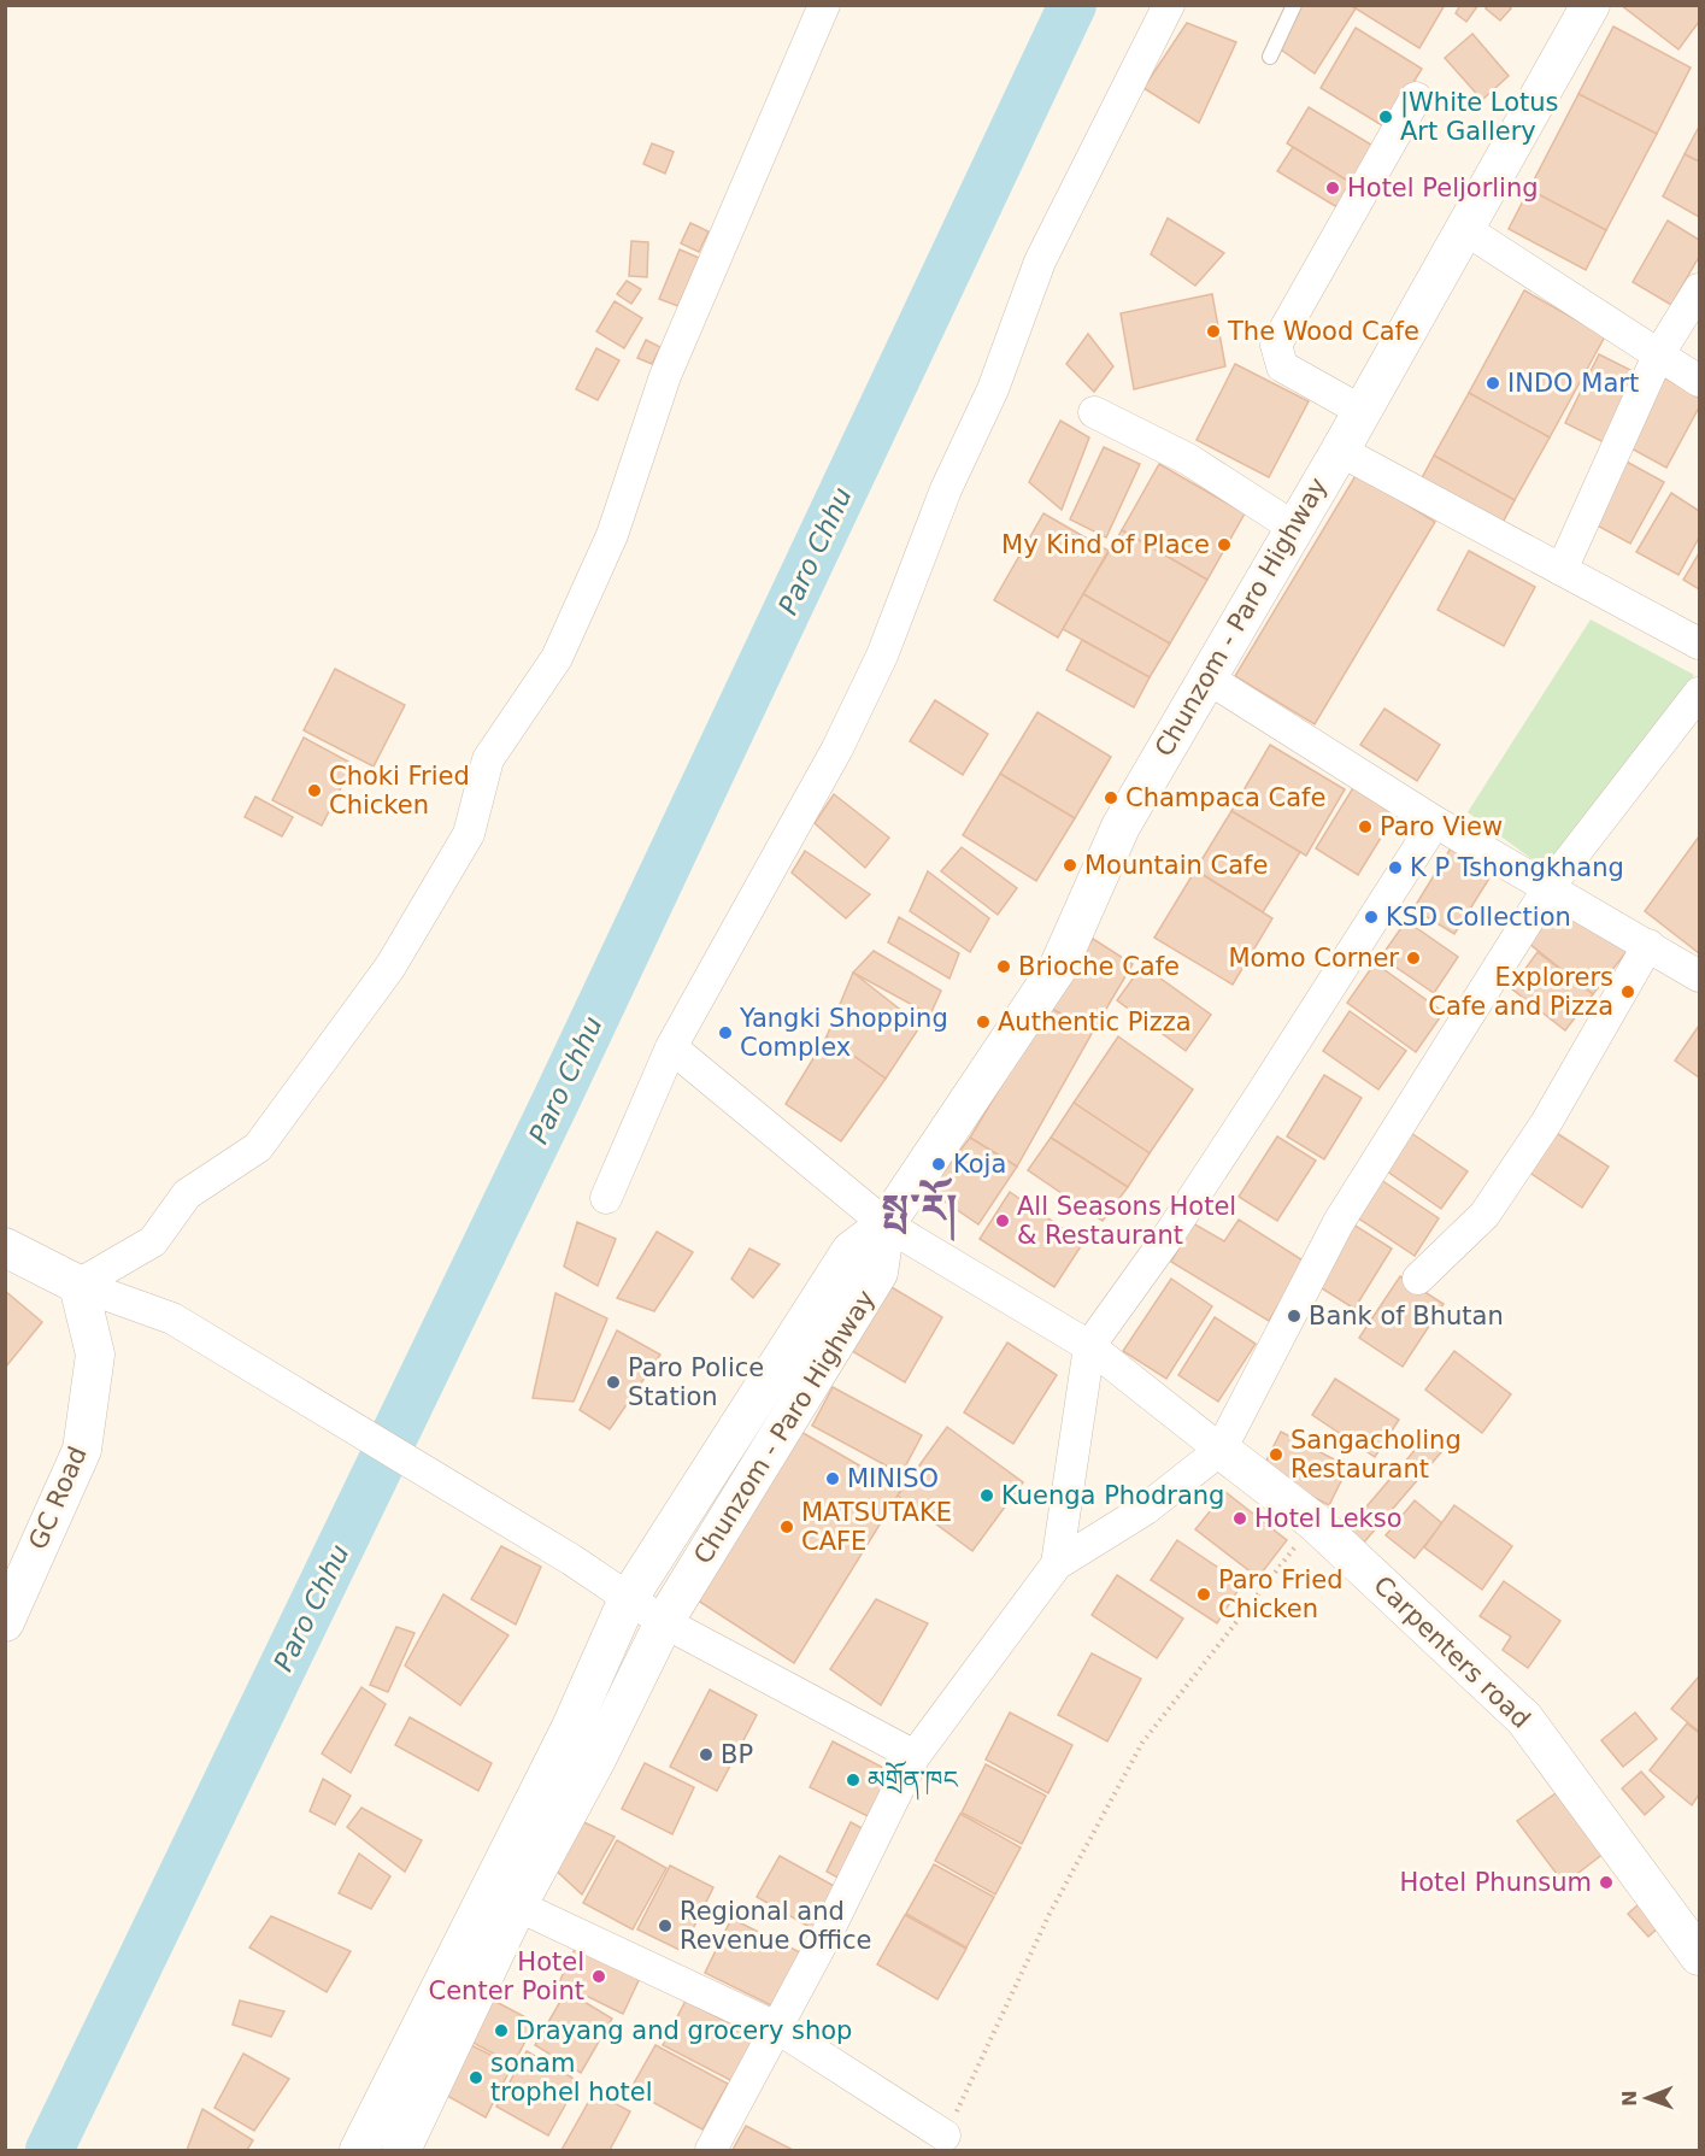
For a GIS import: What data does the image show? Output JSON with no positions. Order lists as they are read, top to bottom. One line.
{"streets":{"street":["Chunzom - Paro Highway","GC Road","Carpenters road"]},"districts":["སྤ་རོ།"],"water":["Paro Chhu"],"places":["|White Lotus Art Gallery","Hotel Peljorling","The Wood Cafe","INDO Mart","My Kind of Place","Choki Fried Chicken","Champaca Cafe","Paro View","Mountain Cafe","K P Tshongkhang","KSD Collection","Momo Corner","Brioche Cafe","Explorers Cafe and Pizza","Authentic Pizza","Yangki Shopping Complex","Koja","All Seasons Hotel & Restaurant","Bank of Bhutan","Paro Police Station","Sangacholing Restaurant","MINISO","Kuenga Phodrang","Hotel Lekso","MATSUTAKE CAFE","Paro Fried Chicken","BP","མགྲོན་ཁང","Hotel Phunsum","Regional and Revenue Office","Hotel Center Point","Drayang and grocery shop","sonam trophel hotel"],"north":"left"}
